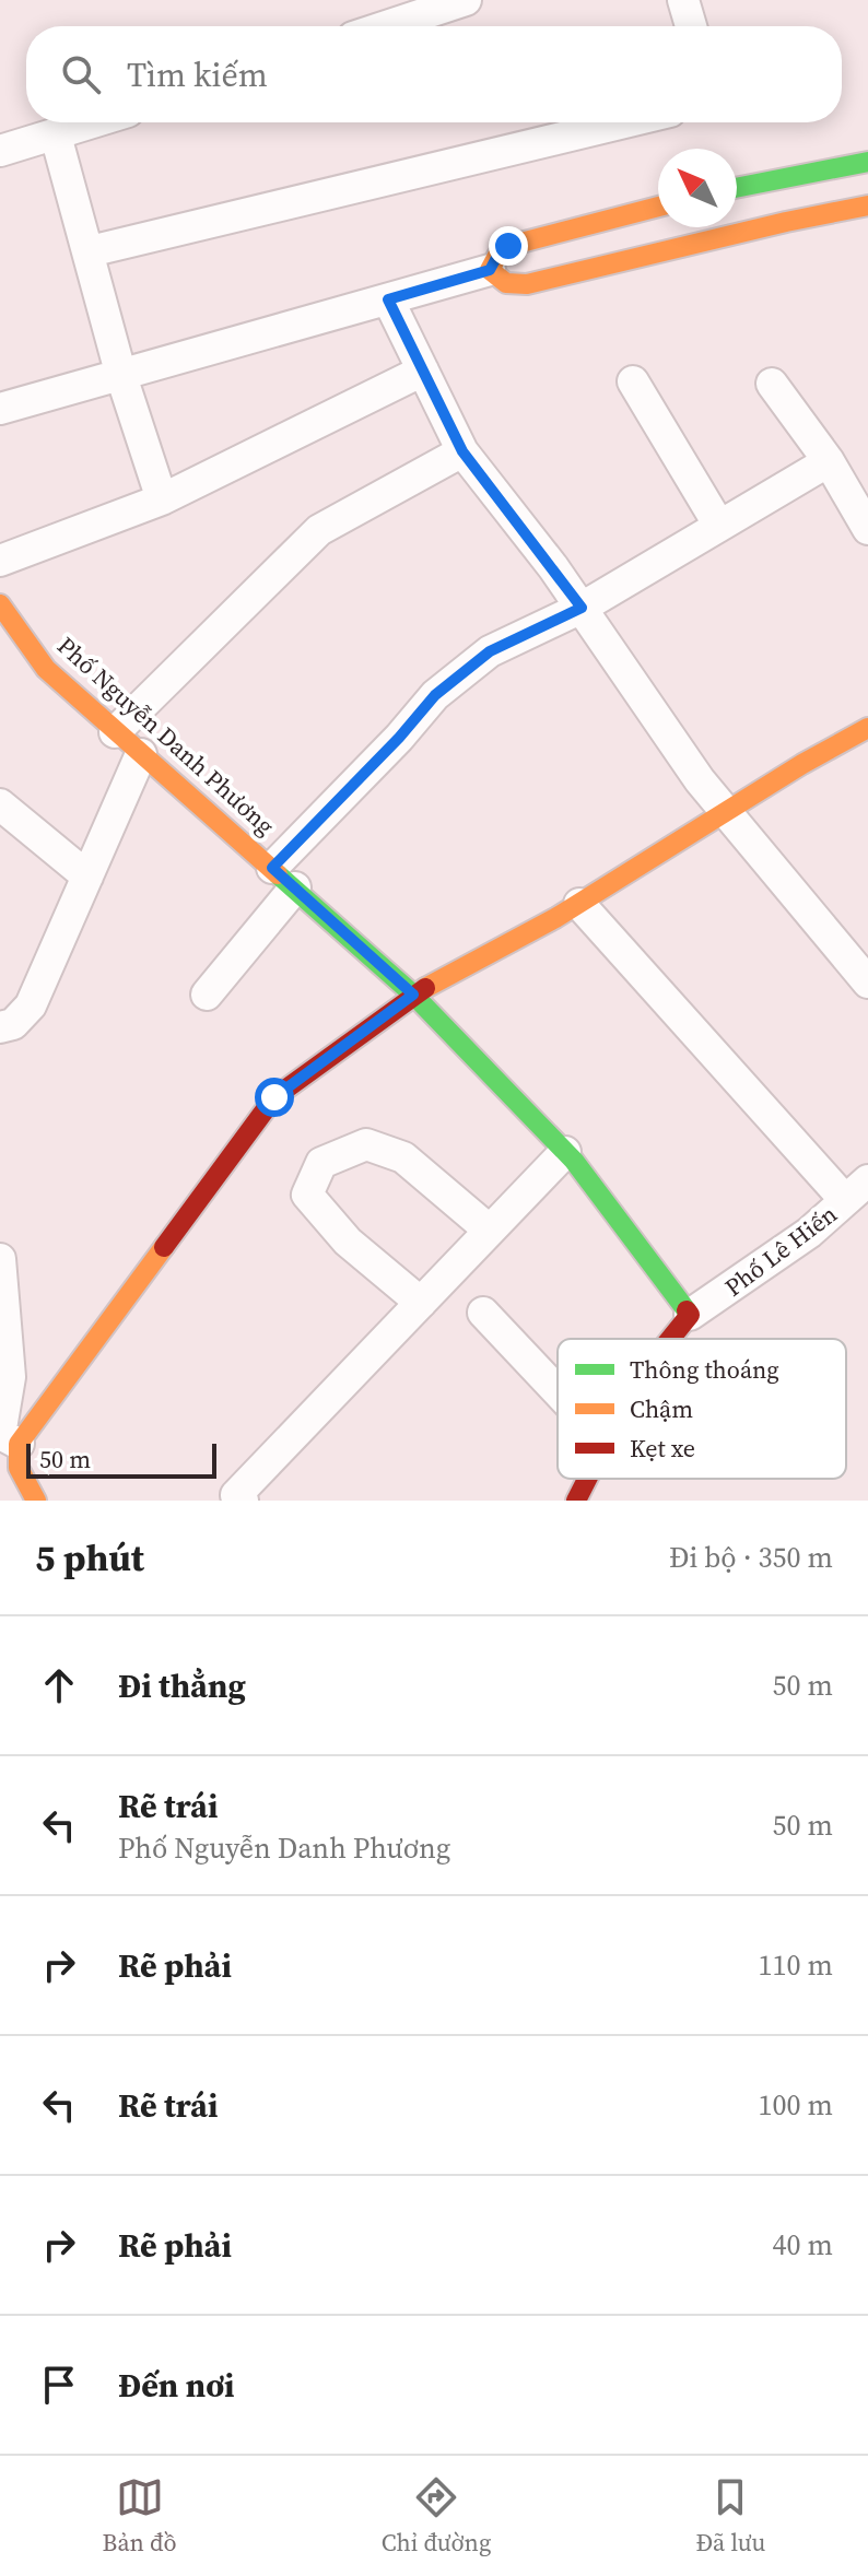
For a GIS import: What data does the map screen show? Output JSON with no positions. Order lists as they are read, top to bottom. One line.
{"streets":{"street":["Phố Nguyễn Danh Phương","Phố Lê Hiến"]},"crossings":[["Phố Nguyễn Danh Phương","Phố Lê Hiến"]],"legend":["Thông thoáng","Chậm","Kẹt xe"],"scale_bar":"50 m","north":"top left","page":{"search":"Tìm kiếm","scale":"50 m","heading":["5 phút","Đi bộ · 350 m"],"list":[["Đi thẳng","50 m"],["Rẽ trái","Phố Nguyễn Danh Phương","50 m"],["Rẽ phải","110 m"],["Rẽ trái","100 m"],["Rẽ phải","40 m"],"Đến nơi"],"nav":["Bản đồ","Chỉ đường","Đã lưu"]}}
